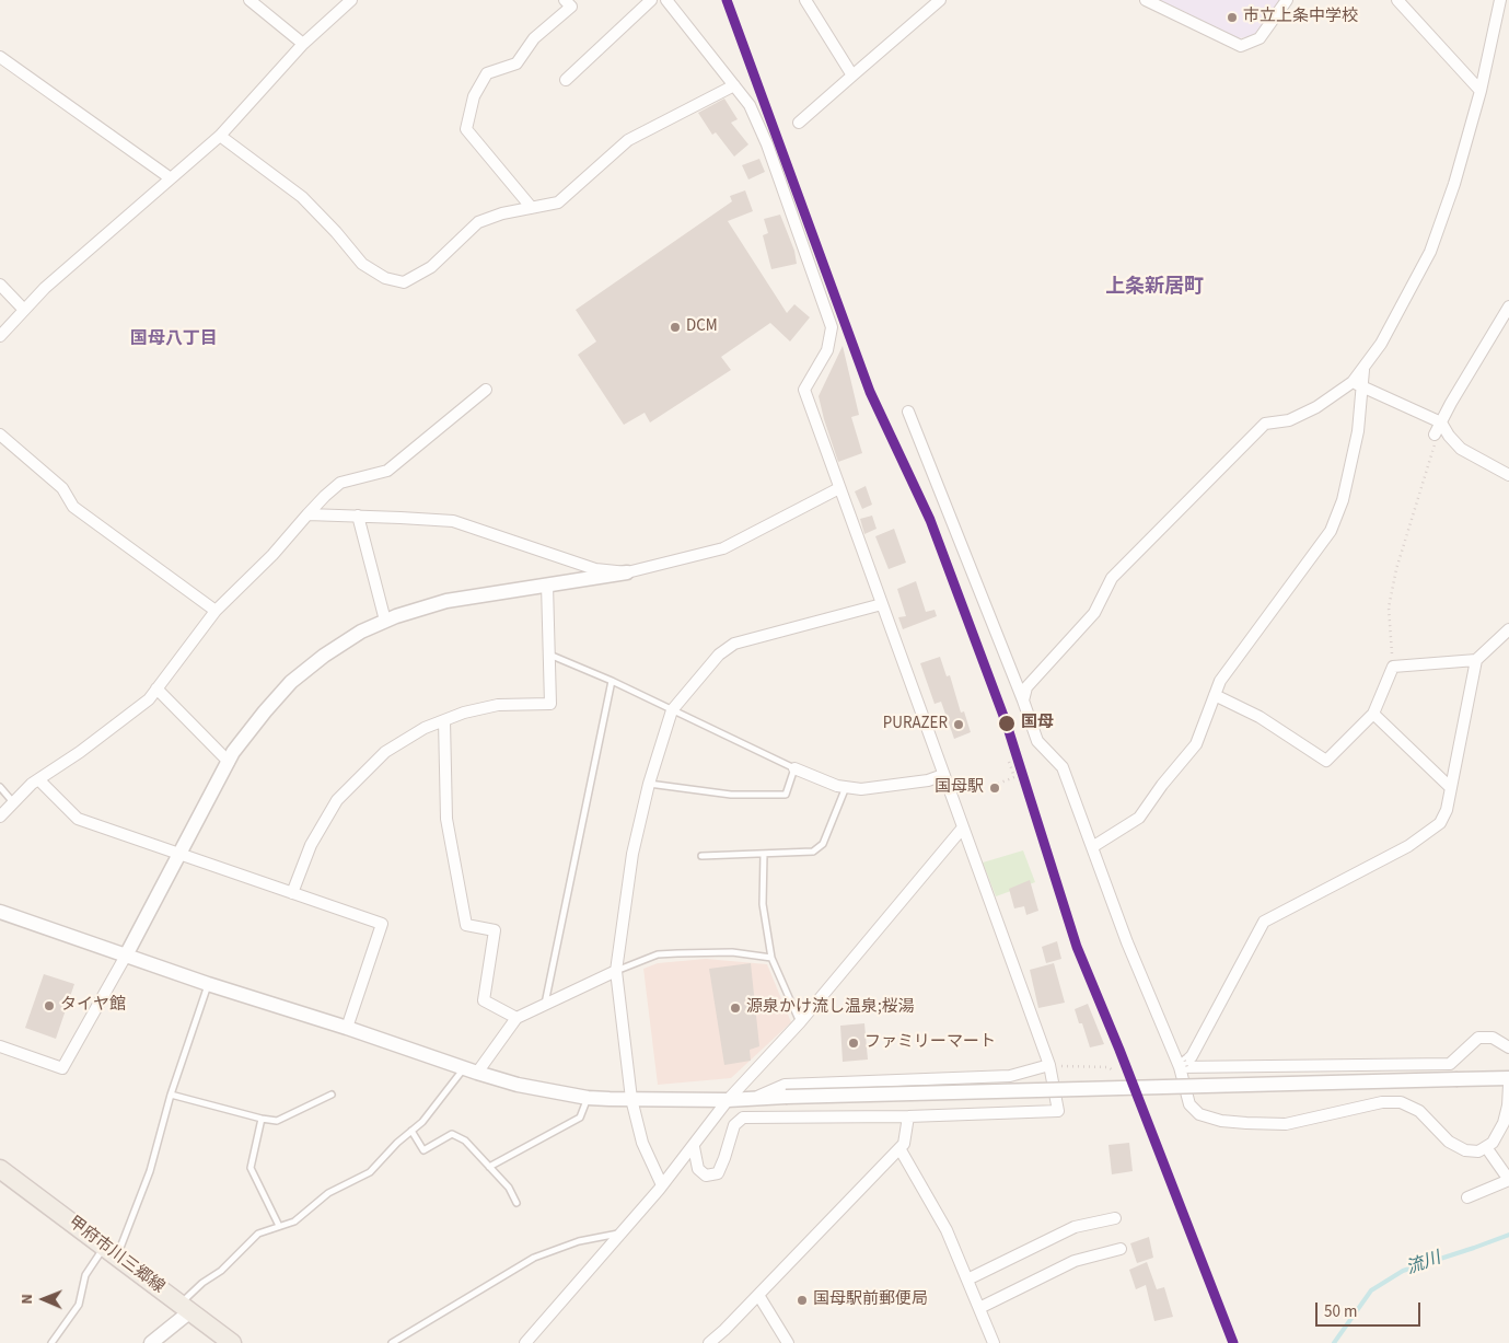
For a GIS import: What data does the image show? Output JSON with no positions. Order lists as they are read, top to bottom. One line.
{"streets":{"main road":["甲府市川三郷線"]},"districts":["上条新居町","国母八丁目"],"water":["流川"],"places":["市立上条中学校","DCM","国母","PURAZER","国母駅","タイヤ館","源泉かけ流し温泉;桜湯","ファミリーマート","国母駅前郵便局"],"scale_bar":"50 m","north":"left"}
